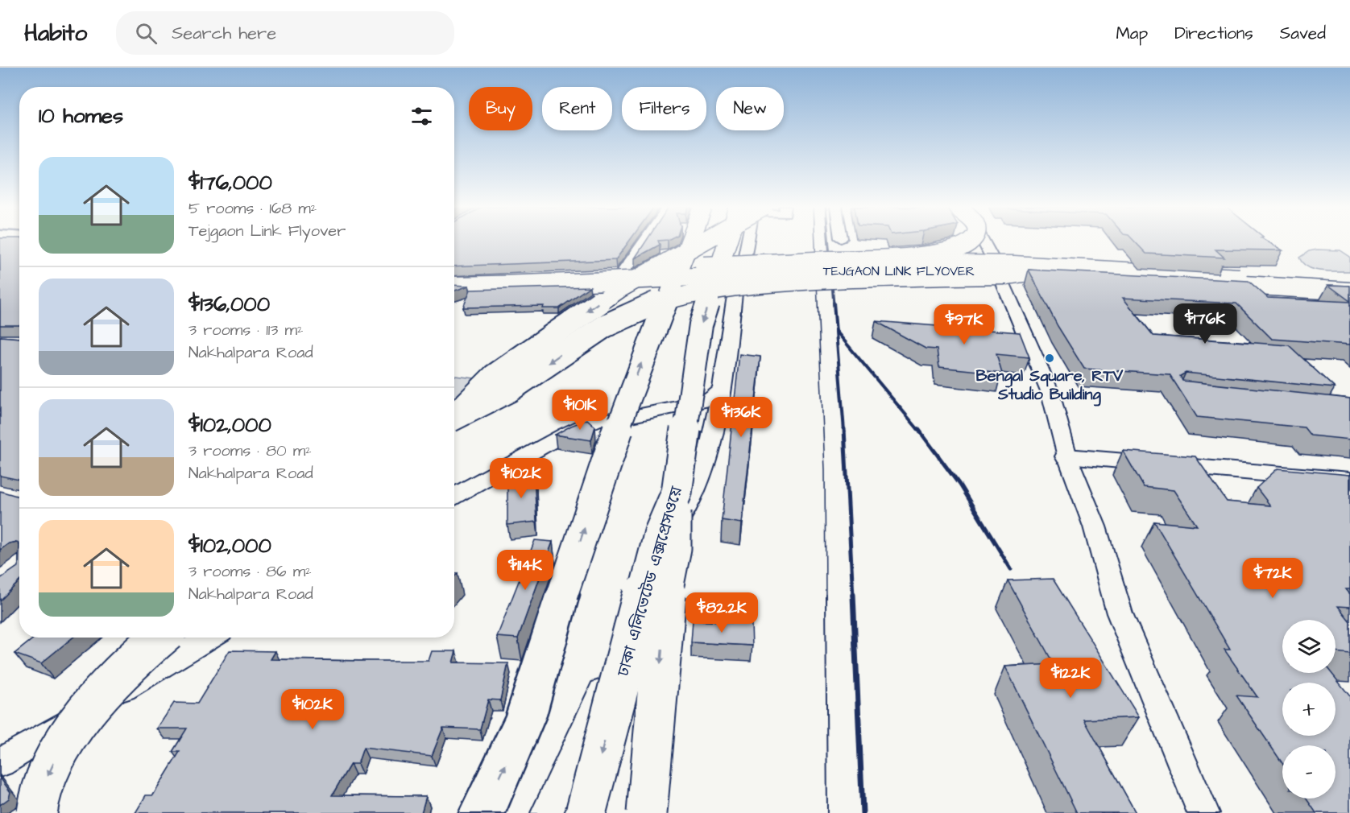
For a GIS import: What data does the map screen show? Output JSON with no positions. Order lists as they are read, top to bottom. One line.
{"streets":{"main road":["TEJGAON LINK FLYOVER","ঢাকা এলিভেটেড এক্সপ্রেসওয়ে"]},"places":["Bengal Square, RTV Studio Building"],"page":{"header":"Habito","search":"Search here","nav":["Map","Directions","Saved"],"chip":["Buy","Rent","Filters","New"],"heading":"10 homes","list":[{"name":"$176,000","note":"5 rooms · 168 m² · Tejgaon Link Flyover"},{"name":"$136,000","note":"3 rooms · 113 m² · Nakhalpara Road"},{"name":"$102,000","note":"3 rooms · 80 m² · Nakhalpara Road"},{"name":"$102,000","note":"3 rooms · 86 m² · Nakhalpara Road"}],"price":["$176K","$97K","$101K","$136K","$102K","$114K","$72K","$82.2K","$122K","$102K"],"map_buttons":["+","−"]}}
